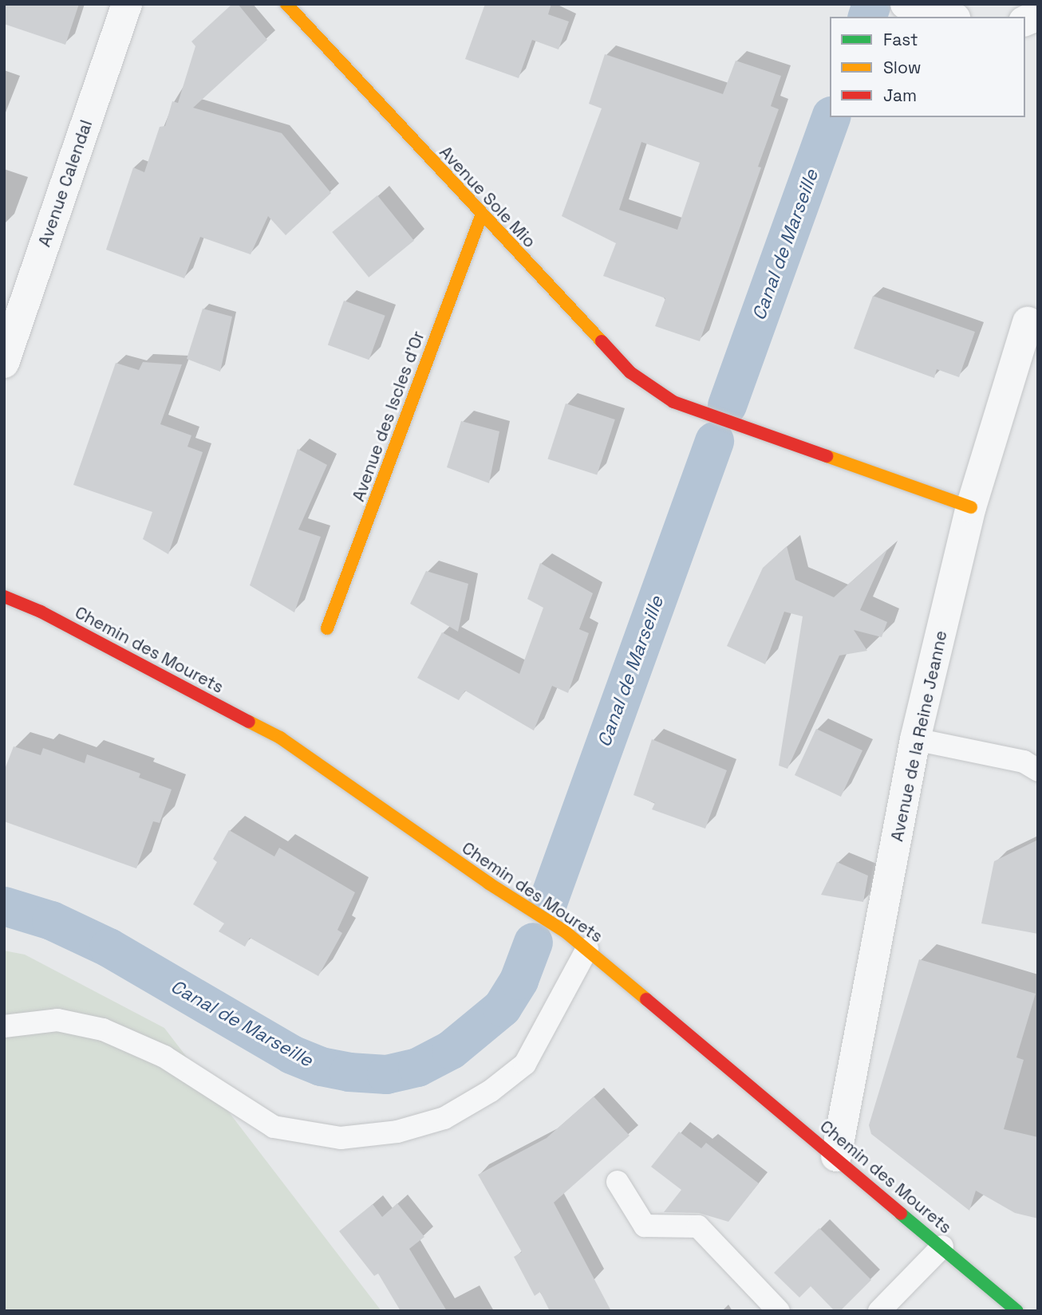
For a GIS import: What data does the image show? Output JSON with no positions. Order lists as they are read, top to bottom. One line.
{"streets":{"street":["Avenue Calendal","Avenue Sole Mio","Avenue des Iscles d'Or","Chemin des Mourets","Avenue de la Reine Jeanne"]},"crossings":[["Avenue Sole Mio","Avenue des Iscles d'Or"],["Avenue Sole Mio","Avenue de la Reine Jeanne"],["Chemin des Mourets","Avenue de la Reine Jeanne"]],"water":["Canal de Marseille"],"legend":["Fast","Slow","Jam"]}
